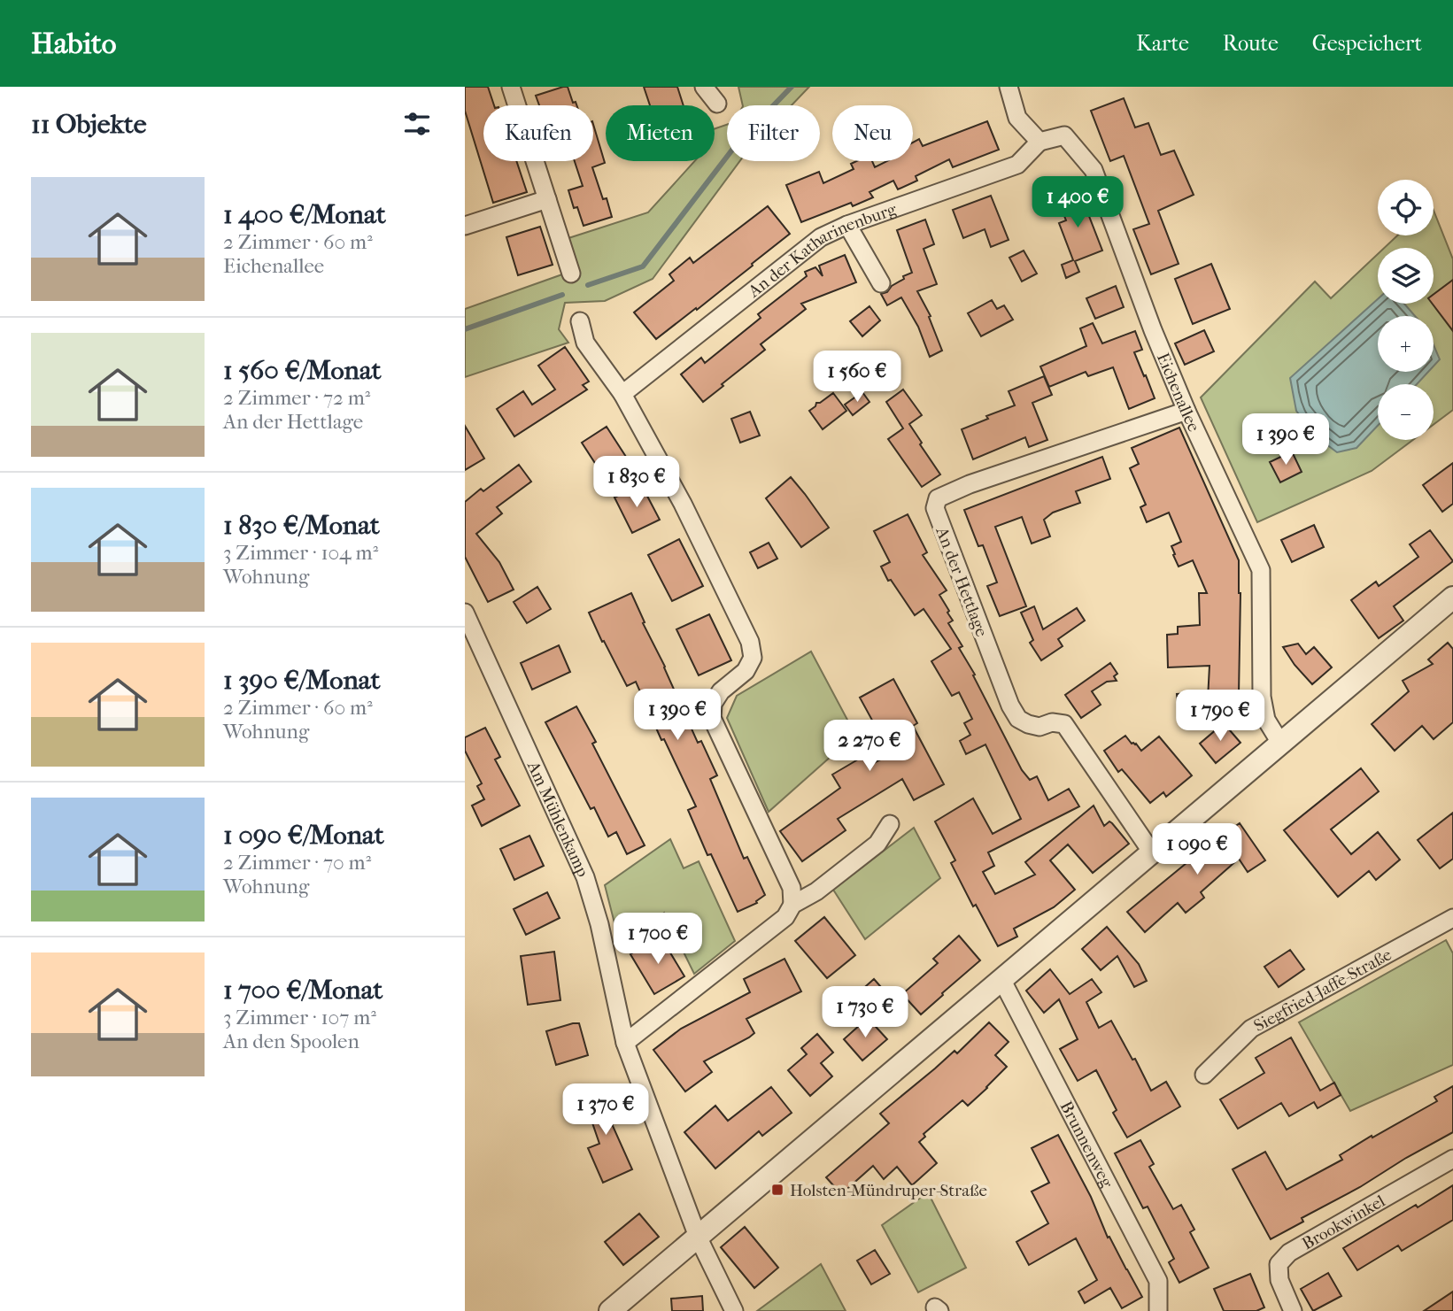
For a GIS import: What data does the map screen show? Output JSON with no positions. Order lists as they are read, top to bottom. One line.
{"streets":{"street":["An der Katharinenburg","Eichenallee","An der Hettlage","Am Mühlenkamp","Siegfried-Jaffe-Straße","Brunnenweg","Brookwinkel"]},"crossings":[["An der Katharinenburg","Eichenallee"],["Eichenallee","An der Hettlage"]],"places":{"transit":["Holsten-Mündruper-Straße"]},"page":{"header":"Habito","nav":["Karte","Route","Gespeichert"],"heading":"11 Objekte","chip":["Kaufen","Mieten","Filter","Neu"],"list":[{"name":"1 400 €/Monat","note":"2 Zimmer · 60 m² · Eichenallee"},{"name":"1 560 €/Monat","note":"2 Zimmer · 72 m² · An der Hettlage"},{"name":"1 830 €/Monat","note":"3 Zimmer · 104 m² · Wohnung"},{"name":"1 390 €/Monat","note":"2 Zimmer · 60 m² · Wohnung"},{"name":"1 090 €/Monat","note":"2 Zimmer · 70 m² · Wohnung"},{"name":"1 700 €/Monat","note":"3 Zimmer · 107 m² · An den Spoolen"}],"price":["1 400 €","1 560 €","1 390 €","1 830 €","1 390 €","1 790 €","2 270 €","1 090 €","1 700 €","1 730 €","1 370 €"],"map_buttons":["+","−"]}}
